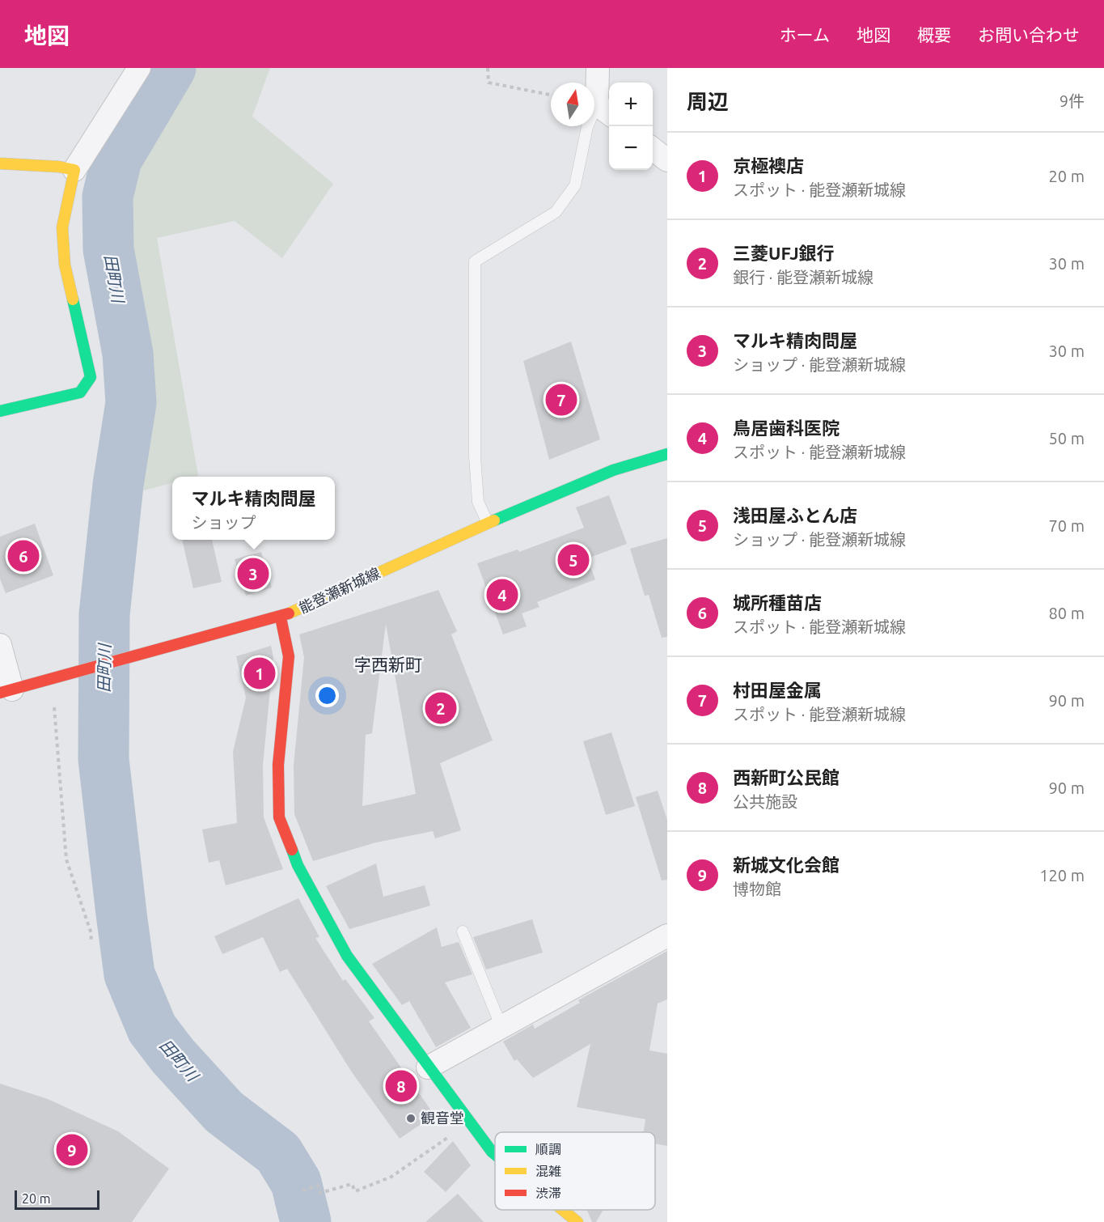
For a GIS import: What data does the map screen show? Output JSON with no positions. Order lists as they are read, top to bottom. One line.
{"streets":{"street":["能登瀬新城線"]},"districts":["字西新町"],"water":["田町川"],"places":["観音堂"],"legend":["順調","混雑","渋滞"],"scale_bar":"20 m","north":"top","page":{"header":"地図","nav":["ホーム","地図","概要","お問い合わせ"],"heading":["周辺","9件"],"map_buttons":["+","−"],"list":[{"mark":"1","name":"京極襖店","note":"スポット · 能登瀬新城線","value":"20 m"},{"mark":"2","name":"三菱UFJ銀行","note":"銀行 · 能登瀬新城線","value":"30 m"},{"mark":"3","name":"マルキ精肉問屋","note":"ショップ · 能登瀬新城線","value":"30 m"},{"mark":"4","name":"鳥居歯科医院","note":"スポット · 能登瀬新城線","value":"50 m"},{"mark":"5","name":"浅田屋ふとん店","note":"ショップ · 能登瀬新城線","value":"70 m"},{"mark":"6","name":"城所種苗店","note":"スポット · 能登瀬新城線","value":"80 m"},{"mark":"7","name":"村田屋金属","note":"スポット · 能登瀬新城線","value":"90 m"},{"mark":"8","name":"西新町公民館","note":"公共施設","value":"90 m"},{"mark":"9","name":"新城文化会館","note":"博物館","value":"120 m"}],"pins":["7","6","5","3","4","1","2","8","9"],"popup":["マルキ精肉問屋","ショップ"],"scale":"20 m"}}
